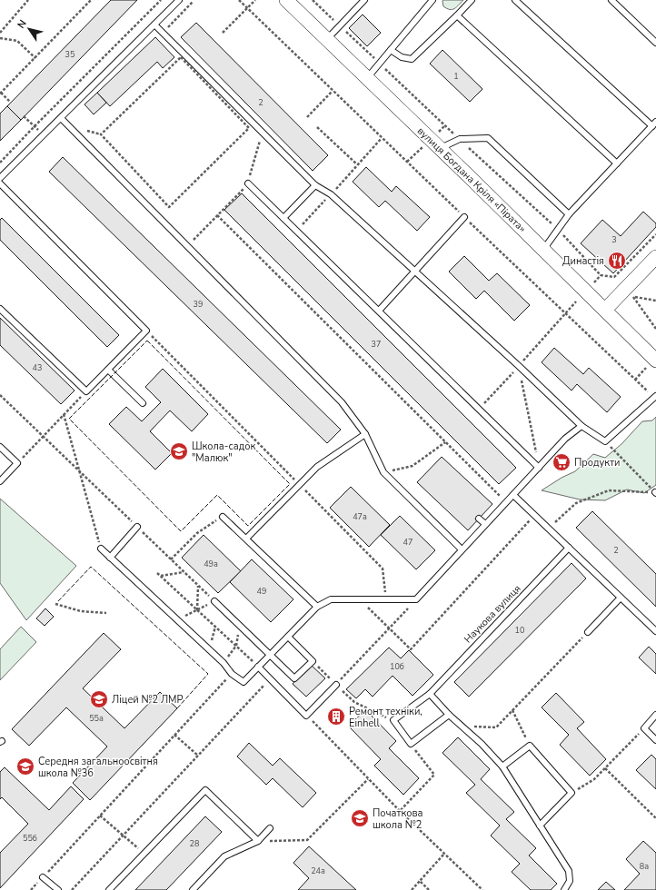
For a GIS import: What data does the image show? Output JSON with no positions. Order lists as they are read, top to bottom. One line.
{"streets":{"street":["вулиця Богдана Кріля «Пірата»"],"lane":["Наукова вулиця"]},"places":{"restaurant":["Династія"],"school or university":["Школа-садок \"Малюк\"","Ліцей №2 ЛМР","Середня загальноосвітня школа №36","Початкова школа №2"],"supermarket":["Продукти"],"building":["Ремонт техніки, Einhell"]},"house_numbers":["35","1","2","3","39","37","43","47а","47","2","49а","49","10","10б","55а","55б","28","8а","24а"],"north":"top left"}
